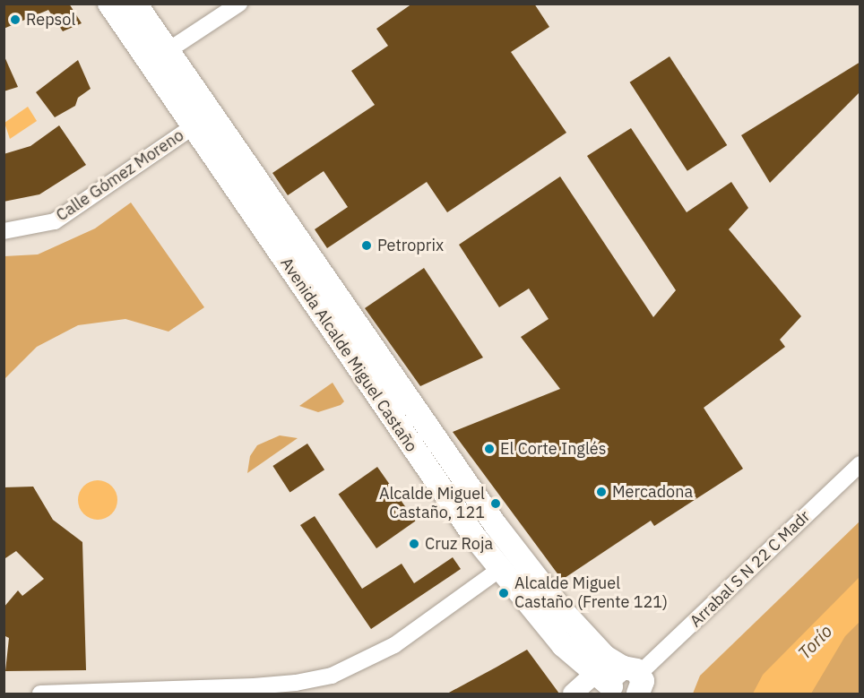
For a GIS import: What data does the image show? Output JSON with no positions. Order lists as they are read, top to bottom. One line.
{"streets":{"main road":["Avenida Alcalde Miguel Castaño"],"street":["Calle Gómez Moreno","Arrabal S N 22 C Madr"]},"crossings":[["Calle Gómez Moreno","Avenida Alcalde Miguel Castaño"],["Avenida Alcalde Miguel Castaño","Arrabal S N 22 C Madr"]],"water":["Torío"],"places":["Repsol","Petroprix","El Corte Inglés","Mercadona","Alcalde Miguel Castaño, 121","Cruz Roja","Alcalde Miguel Castaño (Frente 121)"]}
